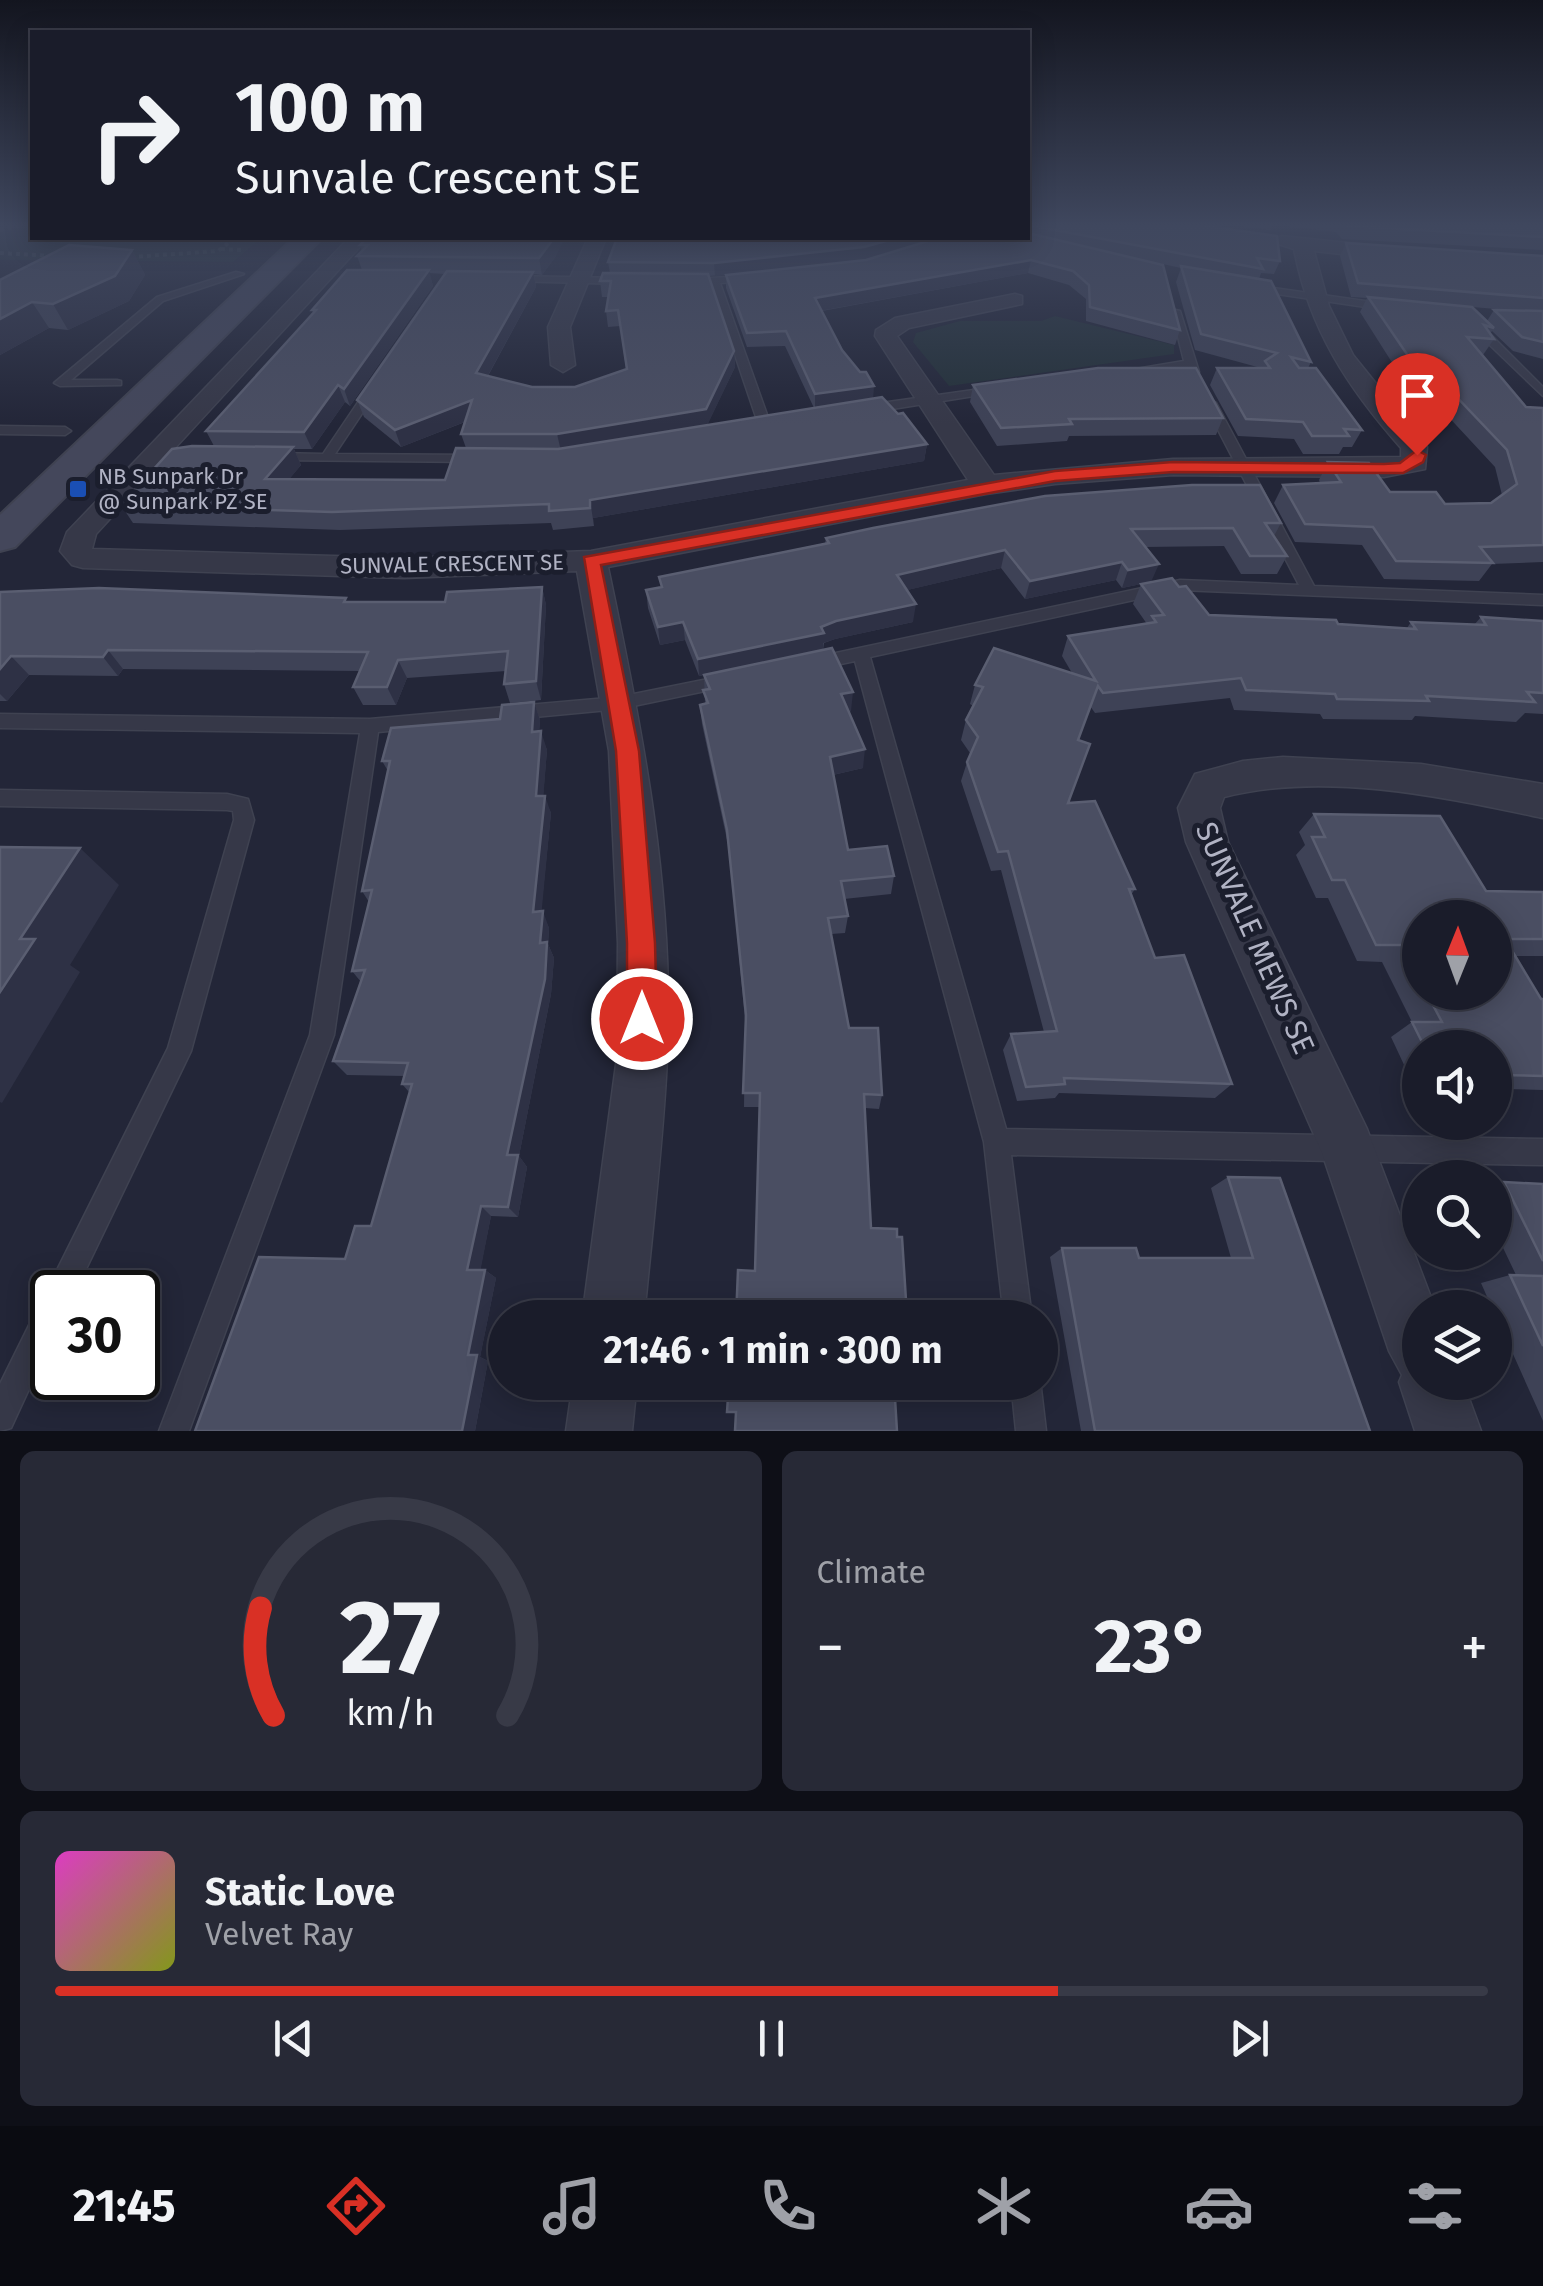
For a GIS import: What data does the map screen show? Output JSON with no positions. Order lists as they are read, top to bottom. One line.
{"streets":{"street":["SUNVALE CRESCENT SE","SUNVALE MEWS SE"]},"places":{"transit":["NB Sunpark Dr @ Sunpark PZ SE"]},"north":"top","page":{"turn":["100 m","Sunvale Crescent SE"],"limit":"30","trip":"21:46 · 1 min · 300 m","tile":"Climate","heat":["−","23°","+"],"song":["Static Love","Velvet Ray"],"tabs":"21:45","gauge":["27","km/h"]}}
